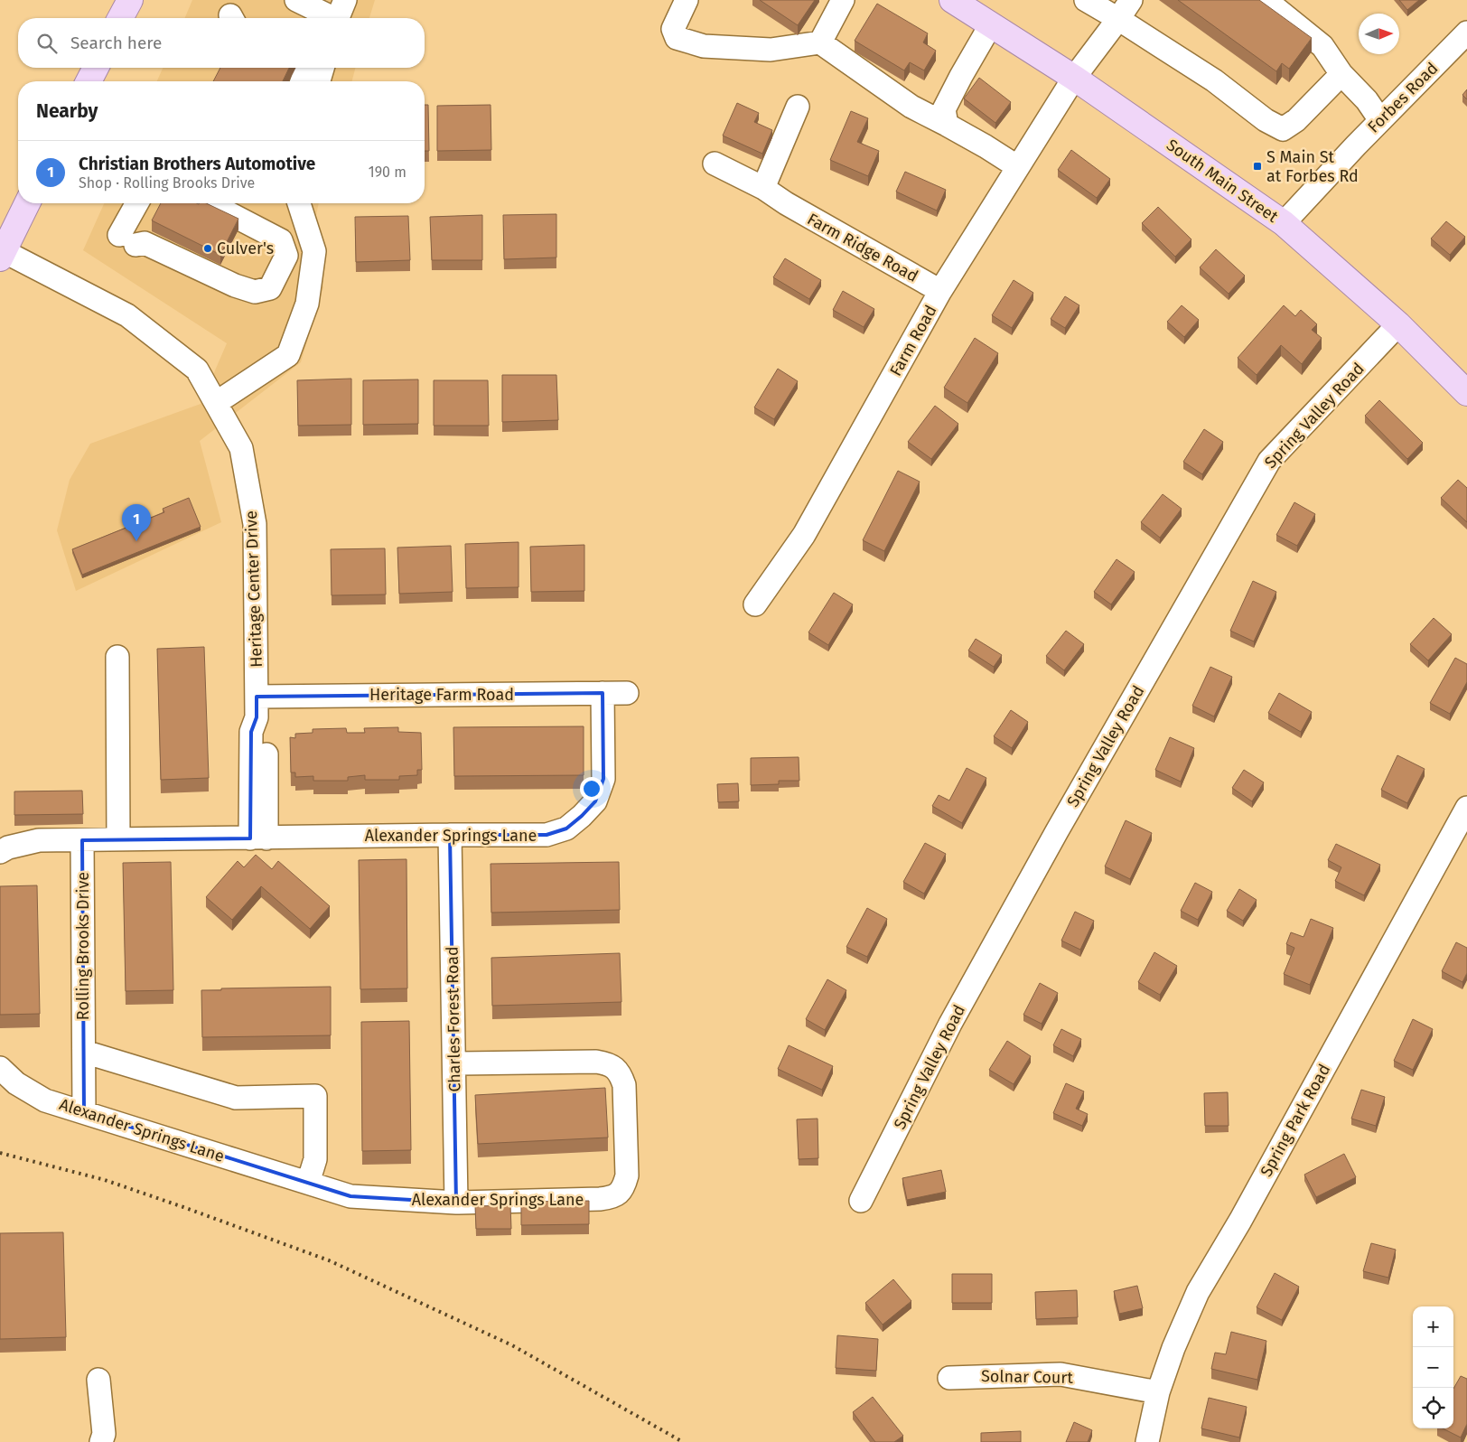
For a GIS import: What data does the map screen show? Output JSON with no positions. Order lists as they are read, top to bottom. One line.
{"streets":{"main road":["South Main Street"],"street":["Forbes Road","Farm Ridge Road","Farm Road","Spring Valley Road","Heritage Center Drive","Heritage Farm Road","Alexander Springs Lane","Rolling Brooks Drive","Charles Forest Road","Spring Park Road","Solnar Court"]},"crossings":[["Forbes Road","South Main Street"],["South Main Street","Farm Road"],["South Main Street","Spring Valley Road"],["Farm Ridge Road","Farm Road"],["Heritage Center Drive","Heritage Farm Road"],["Heritage Farm Road","Alexander Springs Lane"],["Alexander Springs Lane","Rolling Brooks Drive"],["Alexander Springs Lane","Charles Forest Road"],["Spring Park Road","Solnar Court"]],"places":{"transit":["S Main St at Forbes Rd"],"other":["Culver's"]},"north":"right","page":{"search":"Search here","heading":"Nearby","list":[{"mark":"1","name":"Christian Brothers Automotive","note":"Shop · Rolling Brooks Drive","value":"190 m"}],"pins":"1","map_buttons":["+","−"]}}
